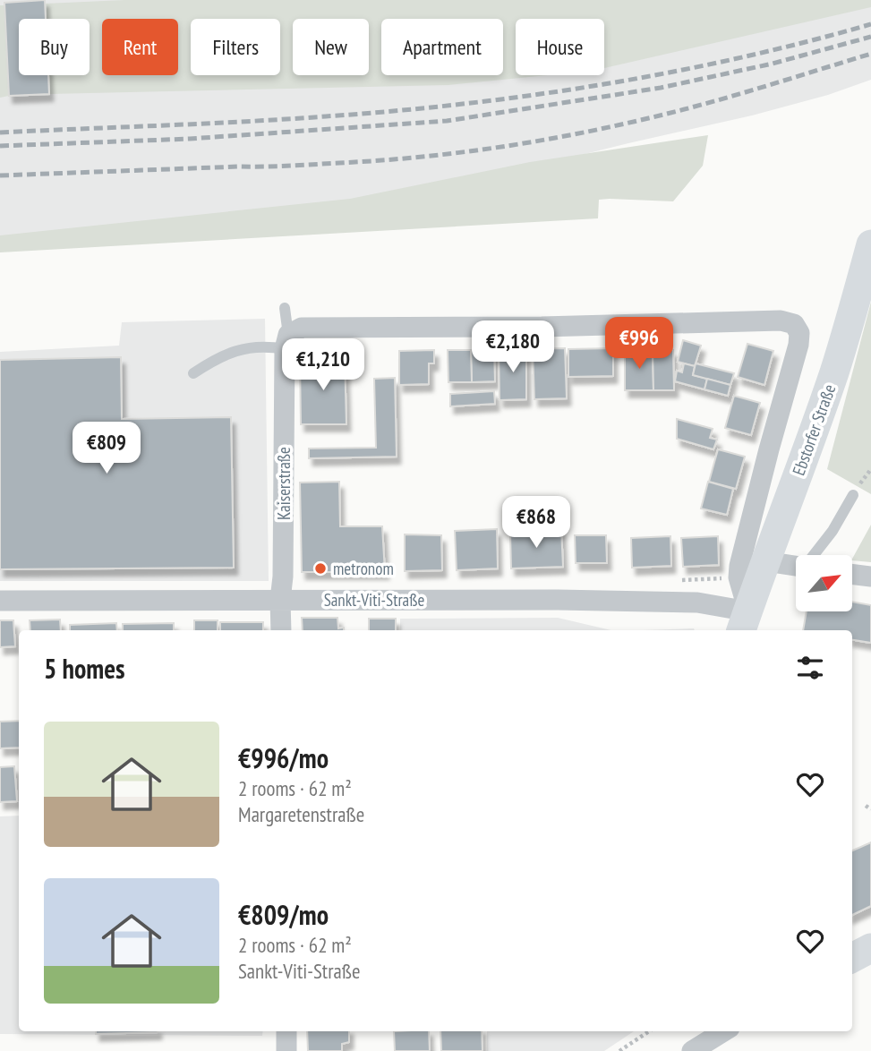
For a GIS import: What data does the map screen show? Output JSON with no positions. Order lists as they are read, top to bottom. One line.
{"streets":{"main road":["Ebstorfer Straße"],"street":["Kaiserstraße","Sankt-Viti-Straße"]},"crossings":[["Ebstorfer Straße","Kaiserstraße"],["Ebstorfer Straße","Sankt-Viti-Straße"],["Kaiserstraße","Sankt-Viti-Straße"]],"places":["metronom"],"north":"top right","page":{"chip":["Buy","Rent","Filters","New","Apartment","House"],"price":["€996","€2,180","€1,210","€809","€868"],"heading":"5 homes","list":[{"name":"€996/mo","note":"2 rooms · 62 m² · Margaretenstraße"},{"name":"€809/mo","note":"2 rooms · 62 m² · Sankt-Viti-Straße"}]}}
